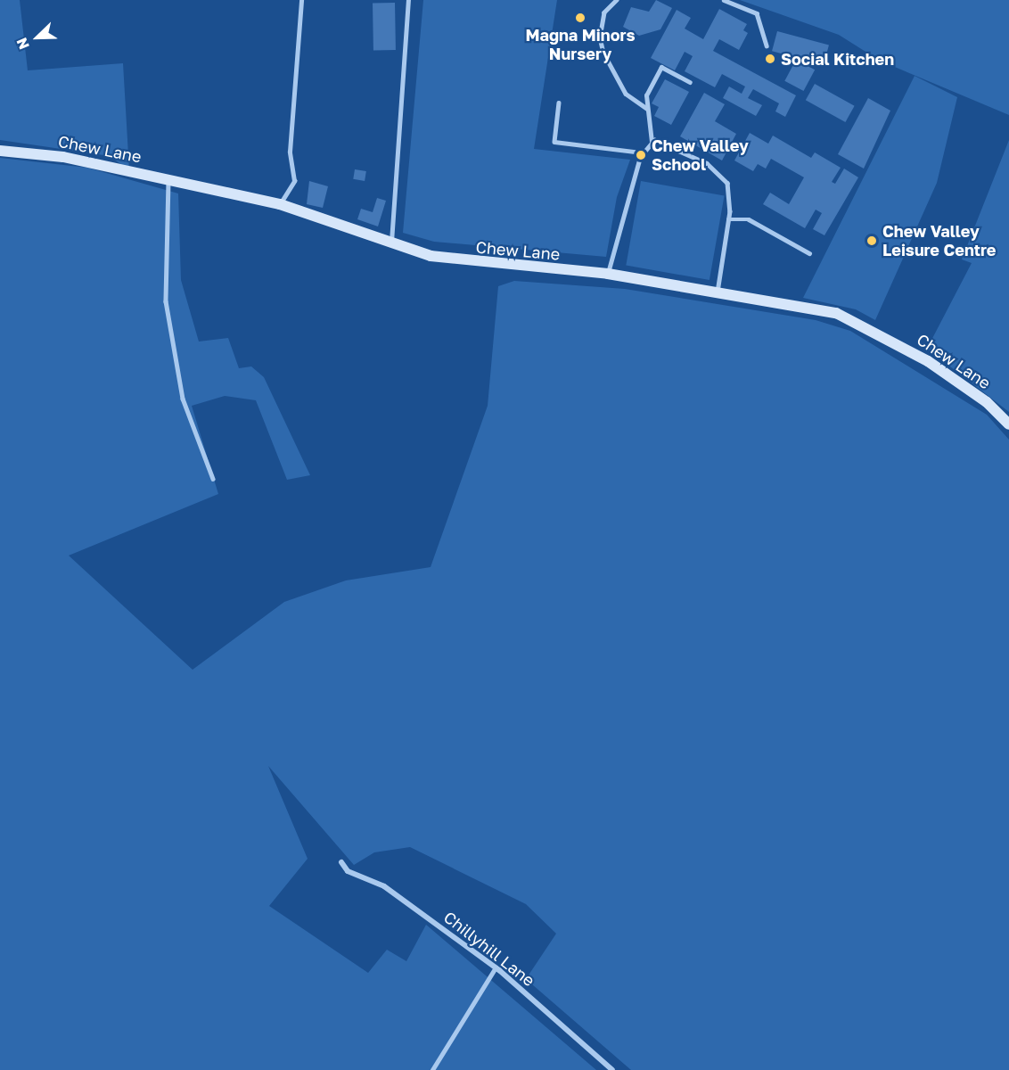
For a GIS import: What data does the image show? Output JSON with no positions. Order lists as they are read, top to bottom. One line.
{"streets":{"main road":["Chew Lane"],"street":["Chillyhill Lane"]},"places":["Magna Minors Nursery","Social Kitchen","Chew Valley School","Chew Valley Leisure Centre"],"north":"bottom left"}
